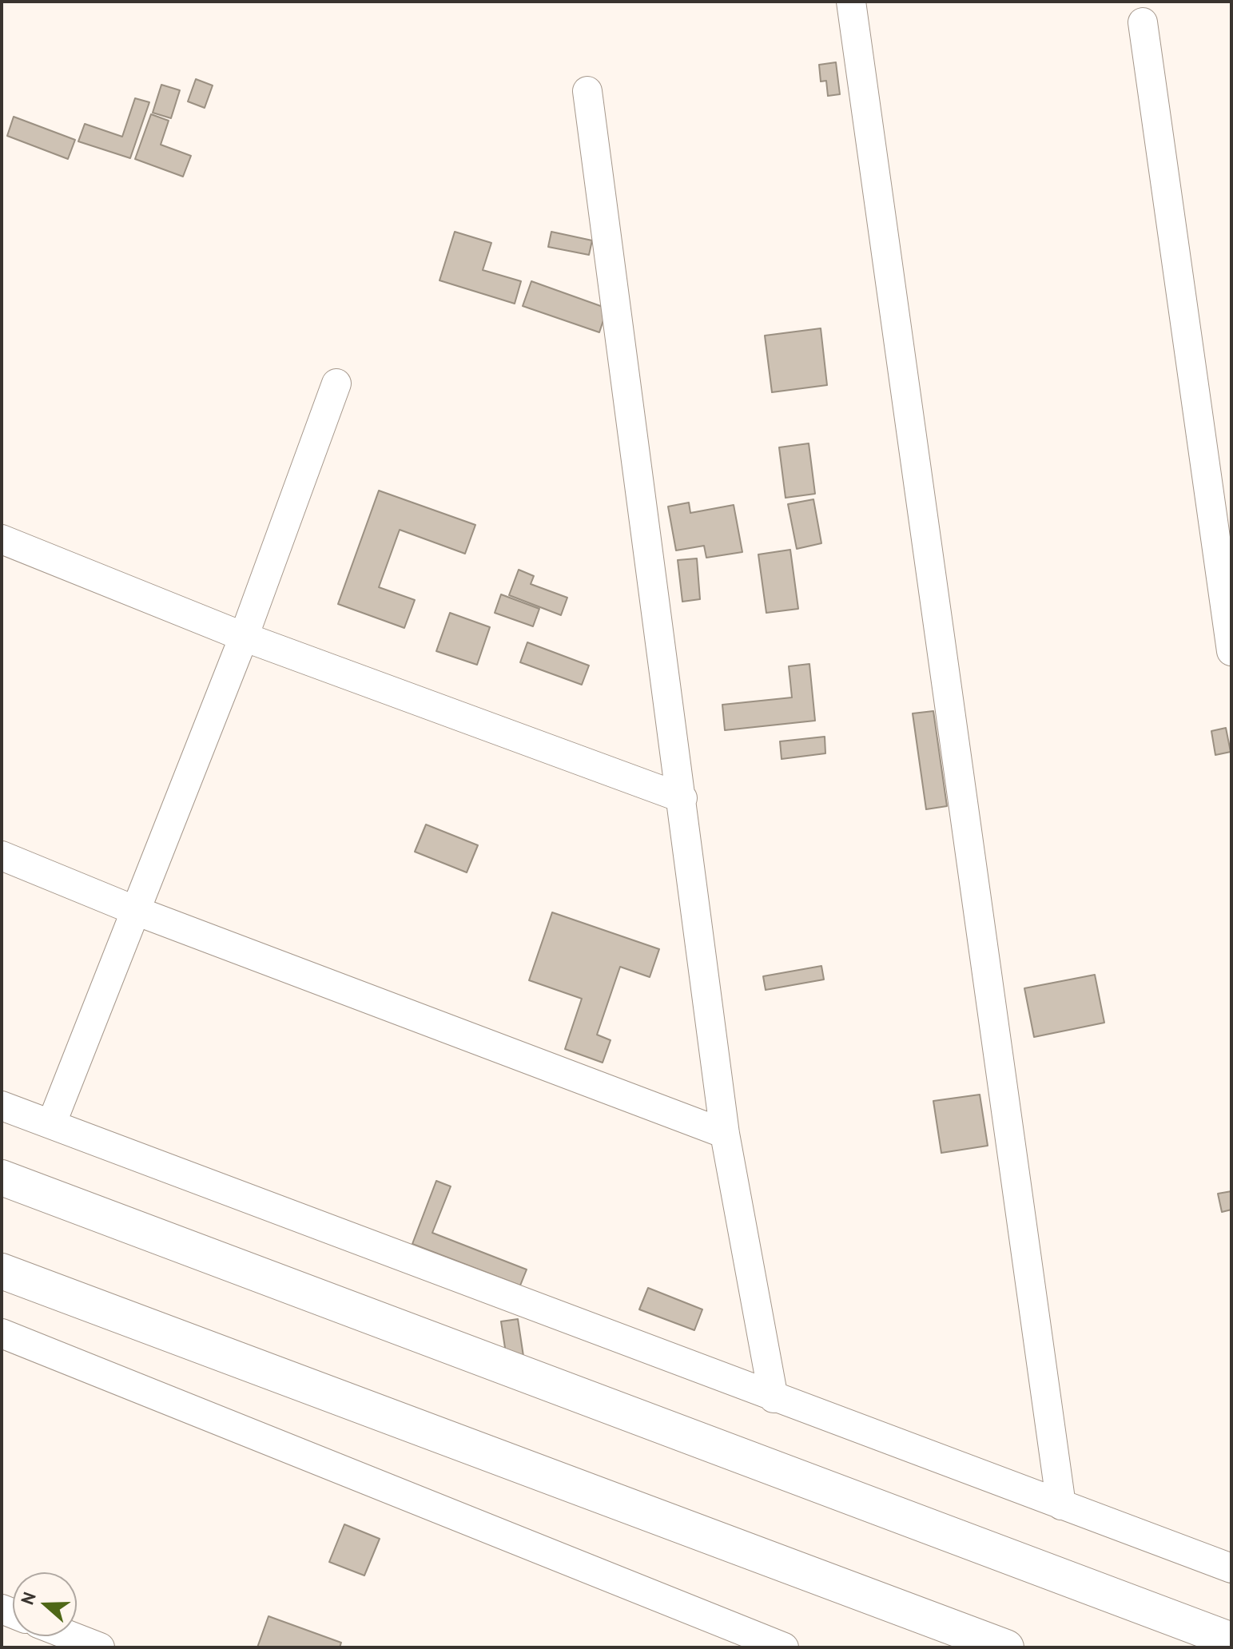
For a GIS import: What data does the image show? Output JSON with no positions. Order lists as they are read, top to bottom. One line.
{"north":"left"}
